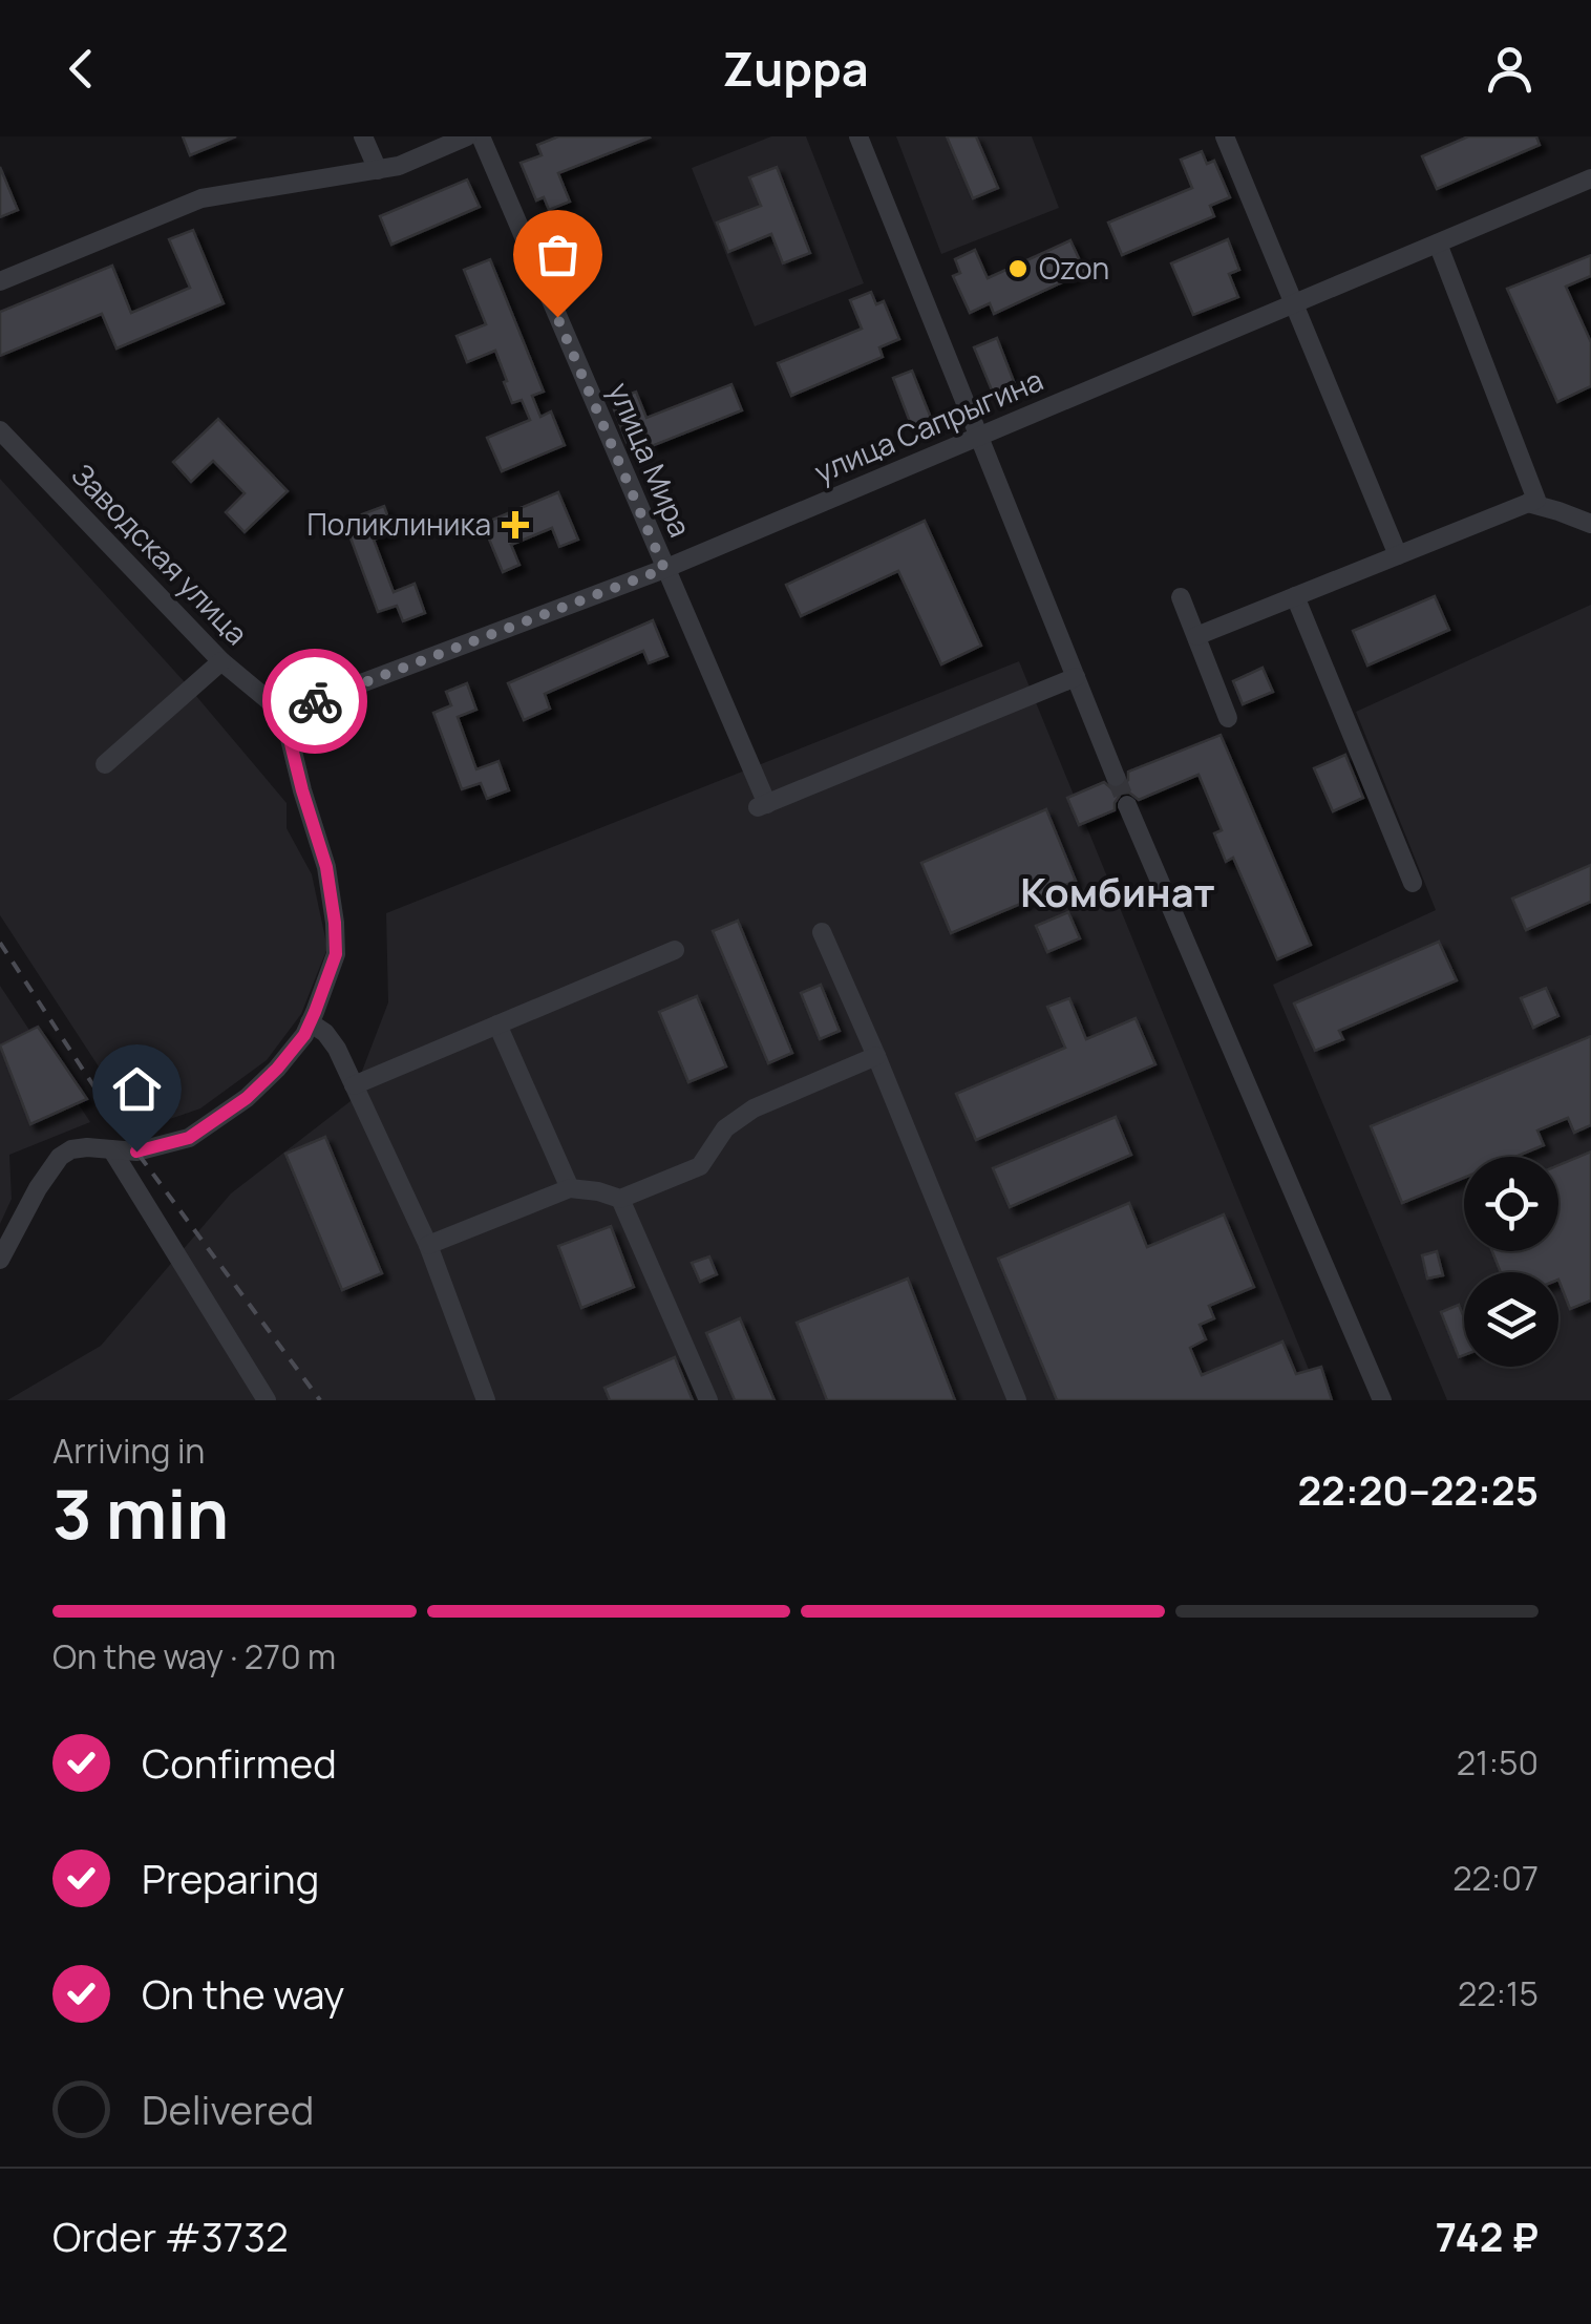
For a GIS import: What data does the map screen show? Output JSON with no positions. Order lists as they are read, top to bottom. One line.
{"streets":{"street":["улица Сапрыгина","улица Мира","Заводская улица"]},"crossings":[["улица Сапрыгина","улица Мира"],["улица Сапрыгина","Заводская улица"]],"districts":["Комбинат"],"places":{"other":["Ozon"],"health":["Поликлиника"]},"page":{"header":"Zuppa","heading":["3 min","Arriving in","22:20–22:25"],"panel":["Order #3732","742 ₽"],"bar":"On the way · 270 m","list":[["Confirmed","21:50"],["Preparing","22:07"],["On the way","22:15"],"Delivered"]}}
